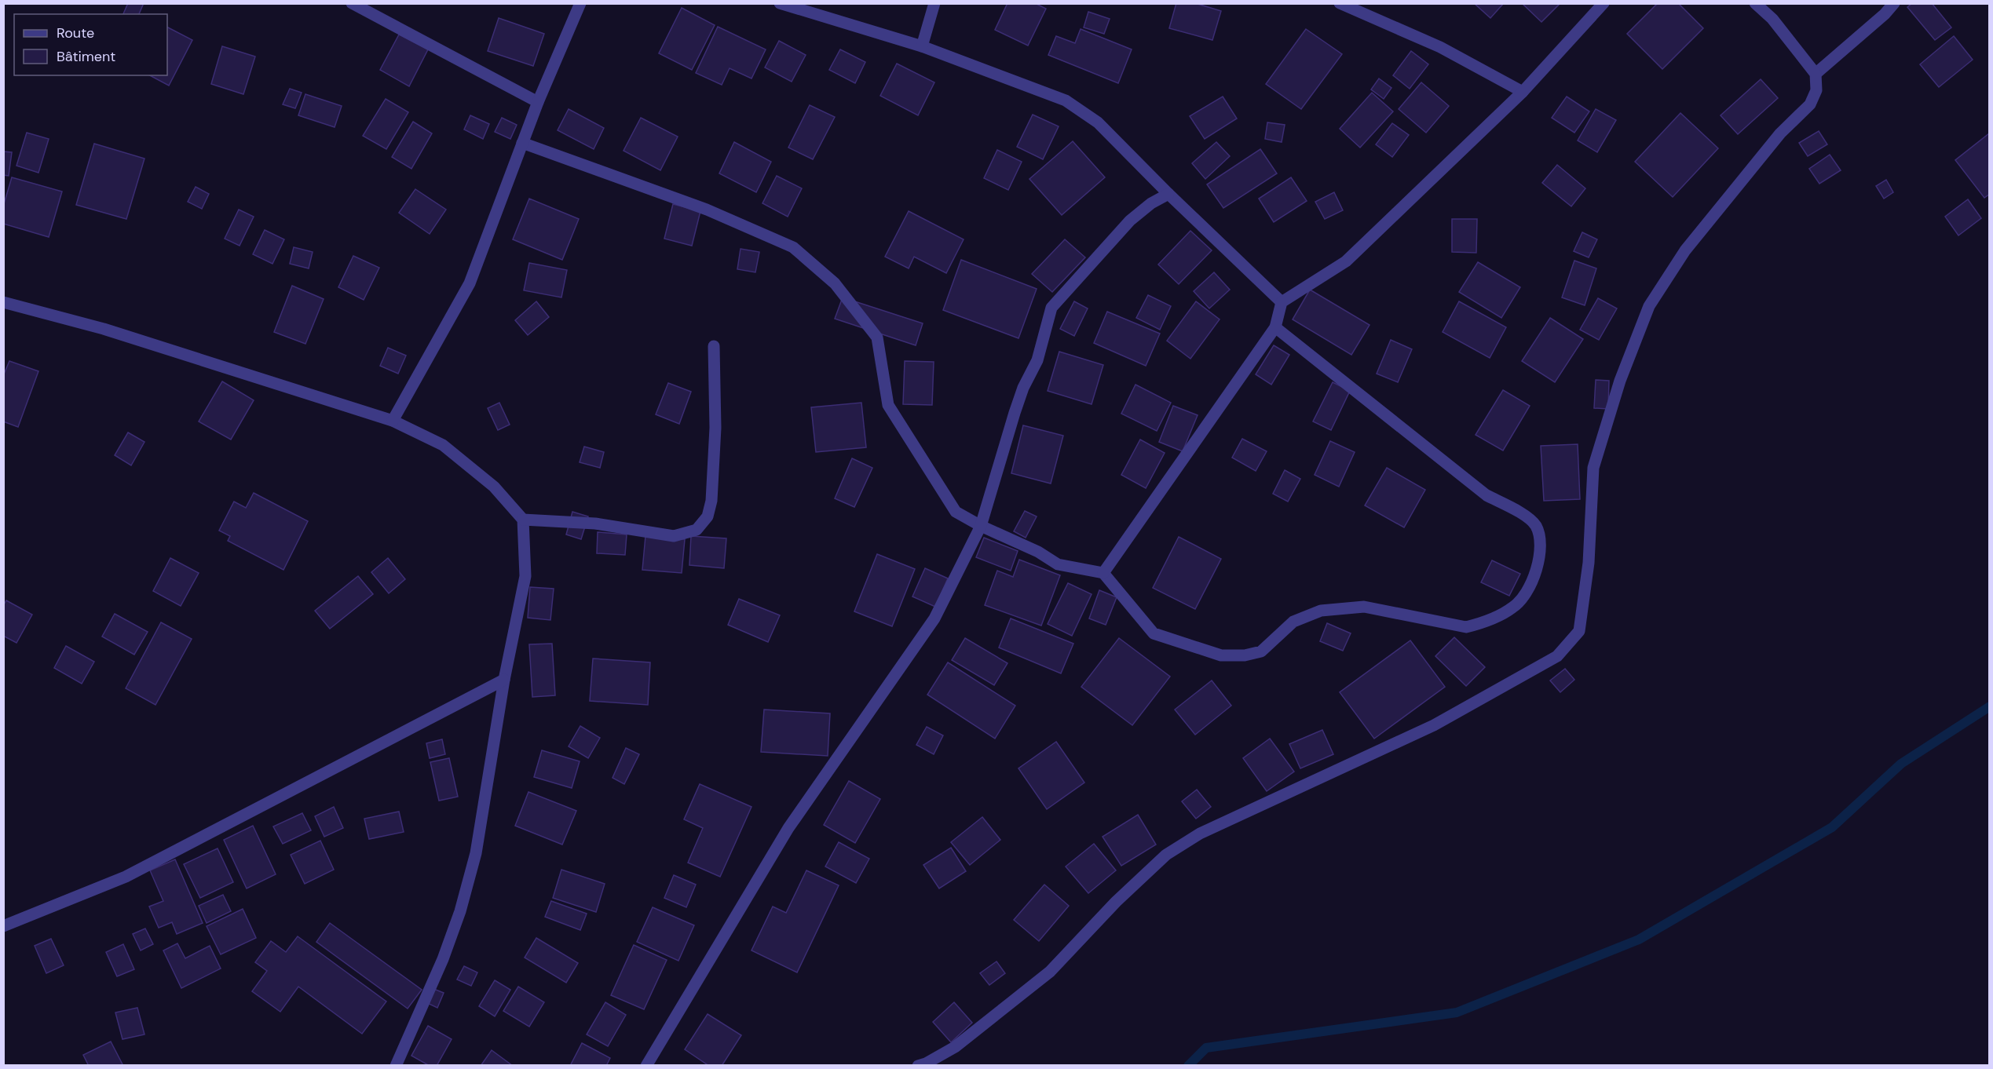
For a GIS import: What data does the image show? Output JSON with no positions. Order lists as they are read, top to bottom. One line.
{"legend":["Route","Bâtiment"]}
